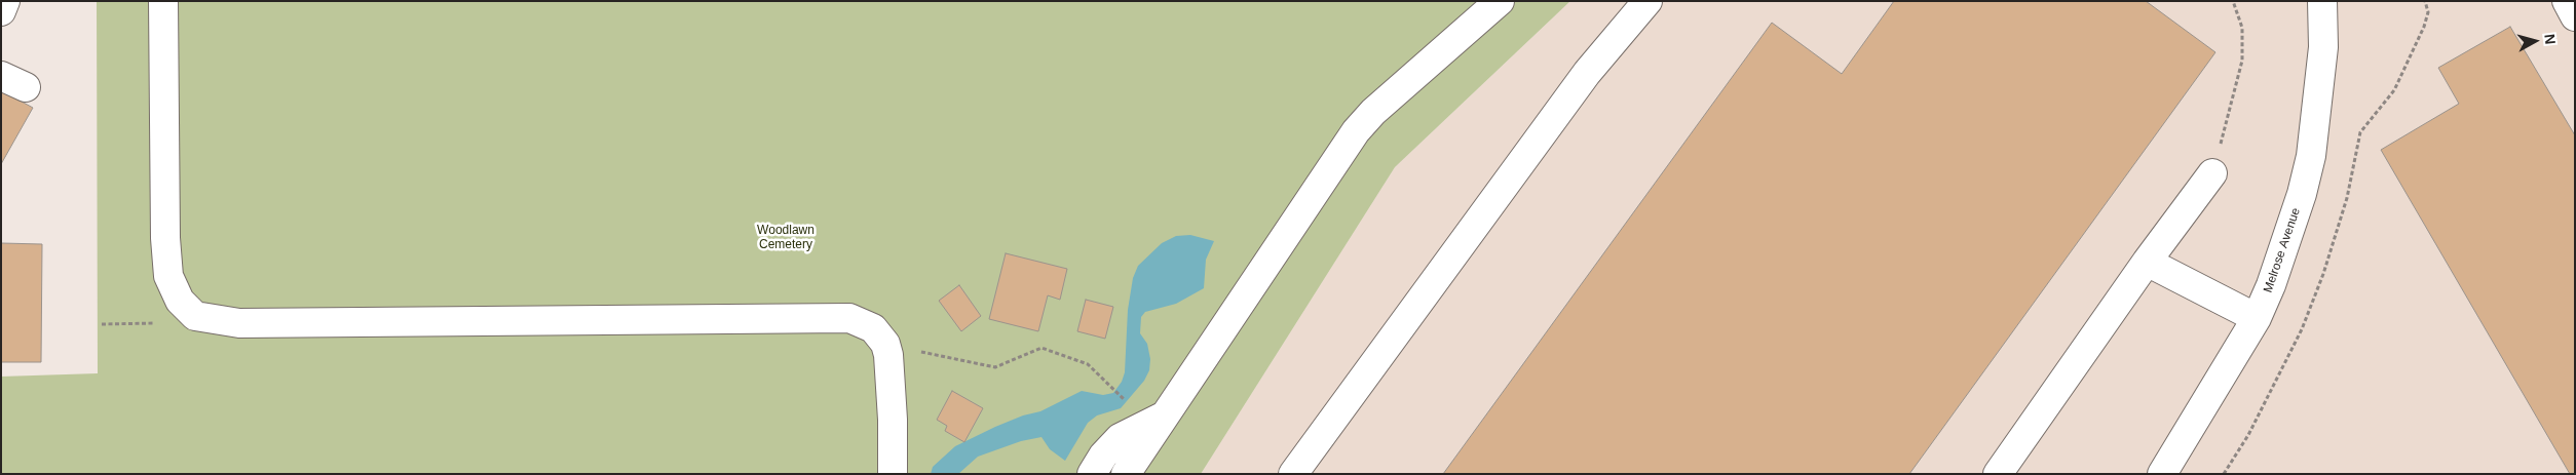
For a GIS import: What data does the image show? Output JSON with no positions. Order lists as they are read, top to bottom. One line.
{"streets":{"street":["Melrose Avenue"]},"parks":["Woodlawn Cemetery"],"north":"right"}
